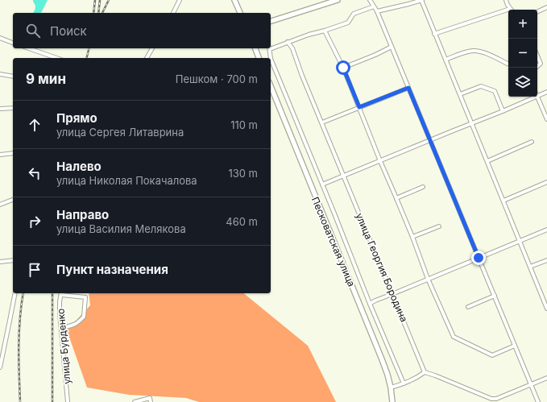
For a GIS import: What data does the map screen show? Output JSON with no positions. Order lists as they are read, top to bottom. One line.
{"streets":{"main road":["Песковатская улица"],"street":["улица Георгия Бородина","улица Бурденко"]},"page":{"map_buttons":["+","−"],"search":"Поиск","heading":["9 мин","Пешком · 700 m"],"list":[["Прямо","улица Сергея Литаврина","110 m"],["Налево","улица Николая Покачалова","130 m"],["Направо","улица Василия Мелякова","460 m"],"Пункт назначения"]}}
